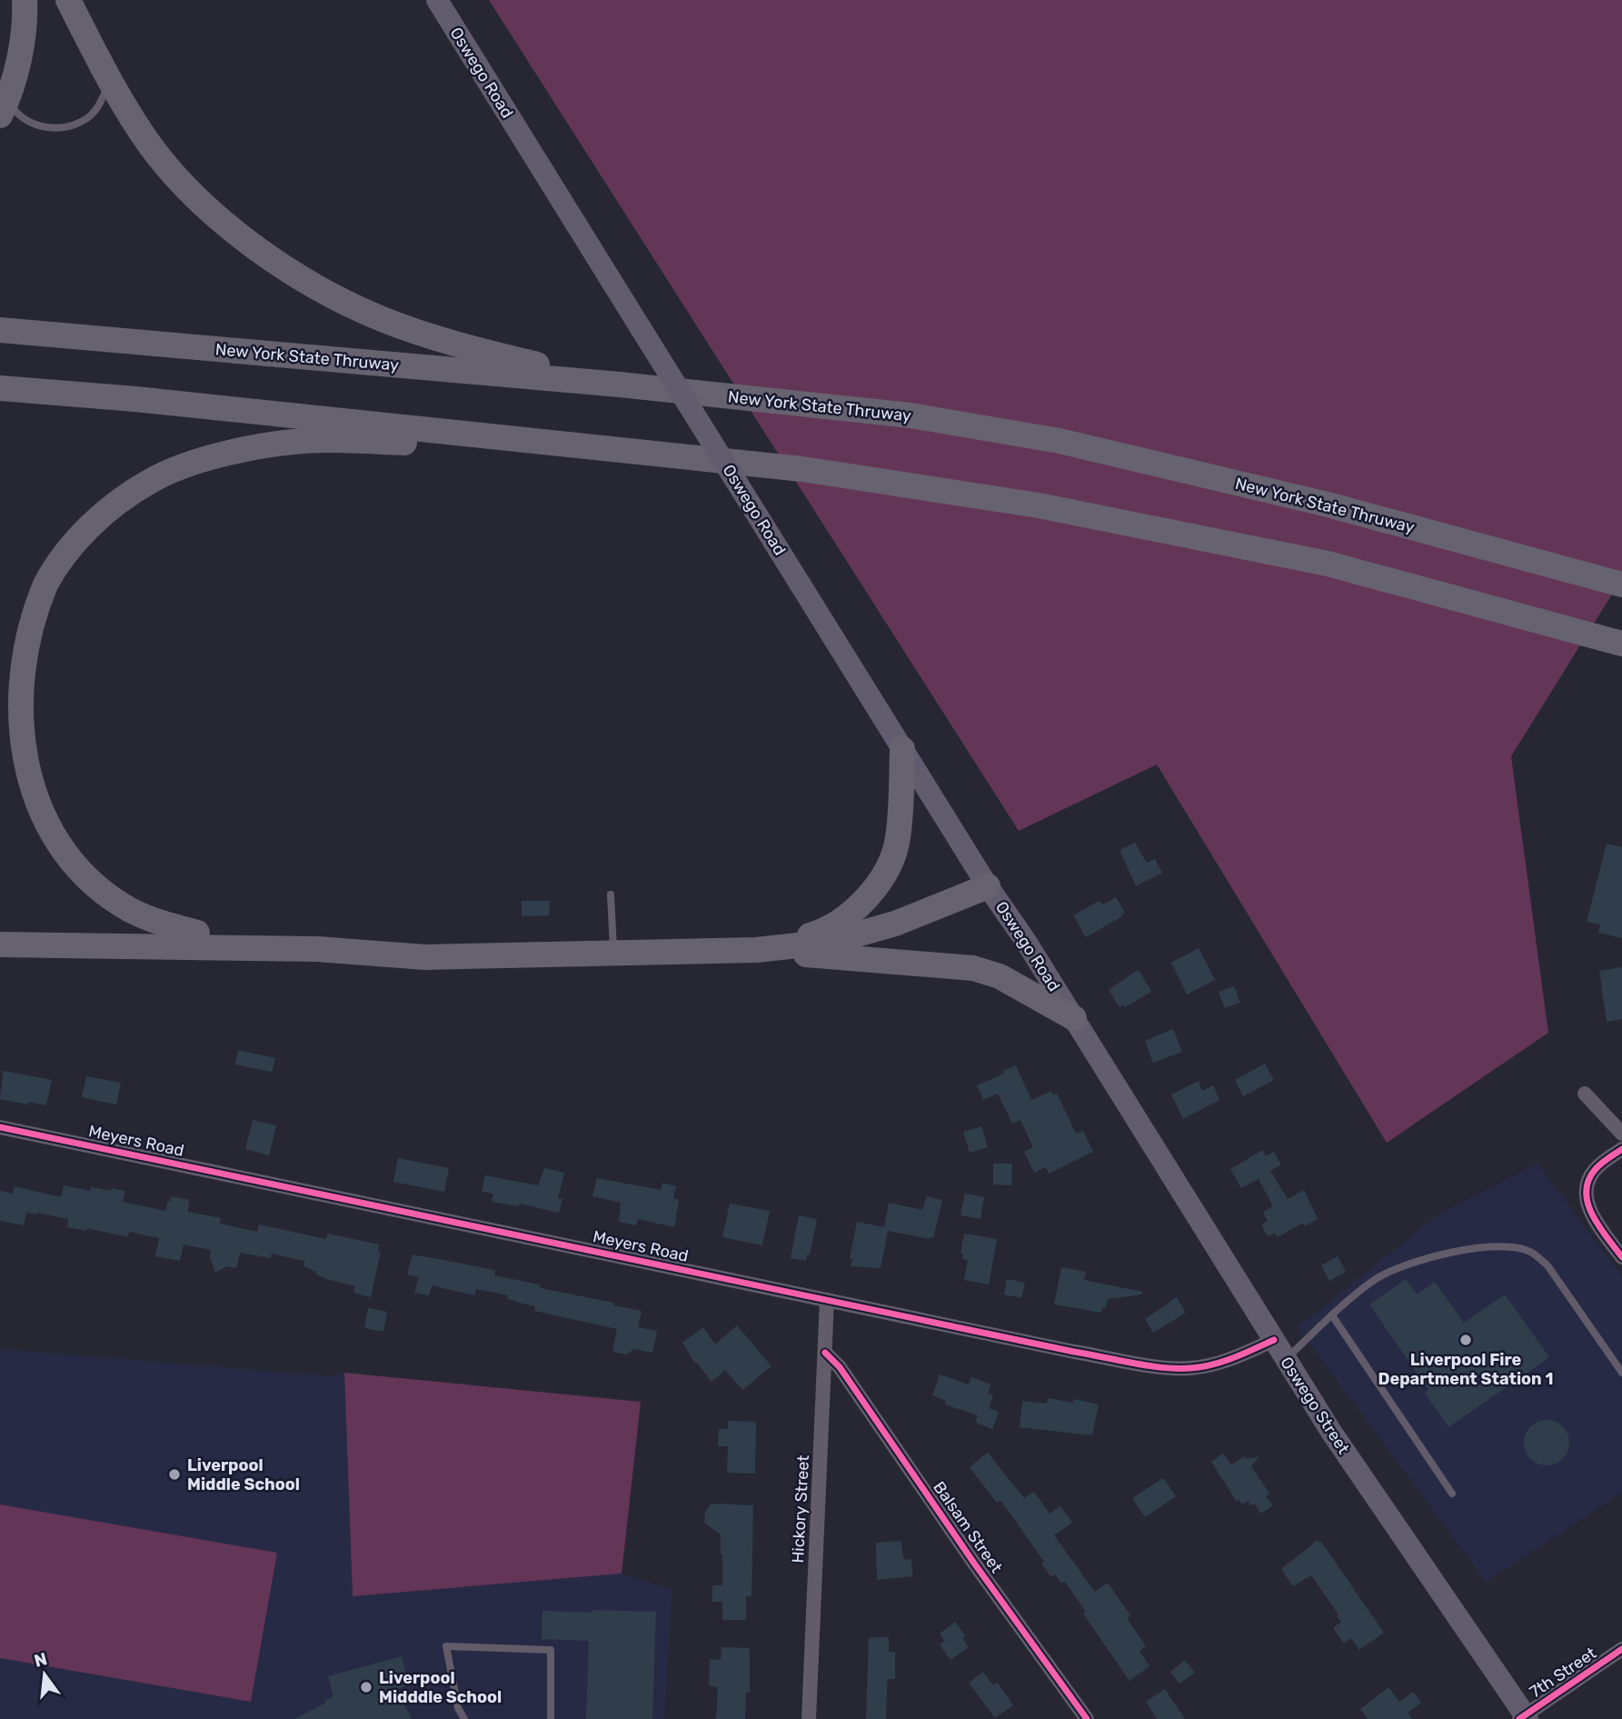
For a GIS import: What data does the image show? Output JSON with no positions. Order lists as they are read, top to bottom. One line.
{"streets":{"highway":["New York State Thruway"],"main road":["Oswego Road","Oswego Street"],"street":["Meyers Road","Hickory Street","Balsam Street","7th Street"]},"crossings":[["Oswego Road","Oswego Street"],["Meyers Road","Oswego Street"],["Meyers Road","Hickory Street"],["Oswego Street","7th Street"],["Hickory Street","Balsam Street"]],"places":["Liverpool Fire Department Station 1","Liverpool Middle School","Liverpool Midddle School"],"north":"top"}
